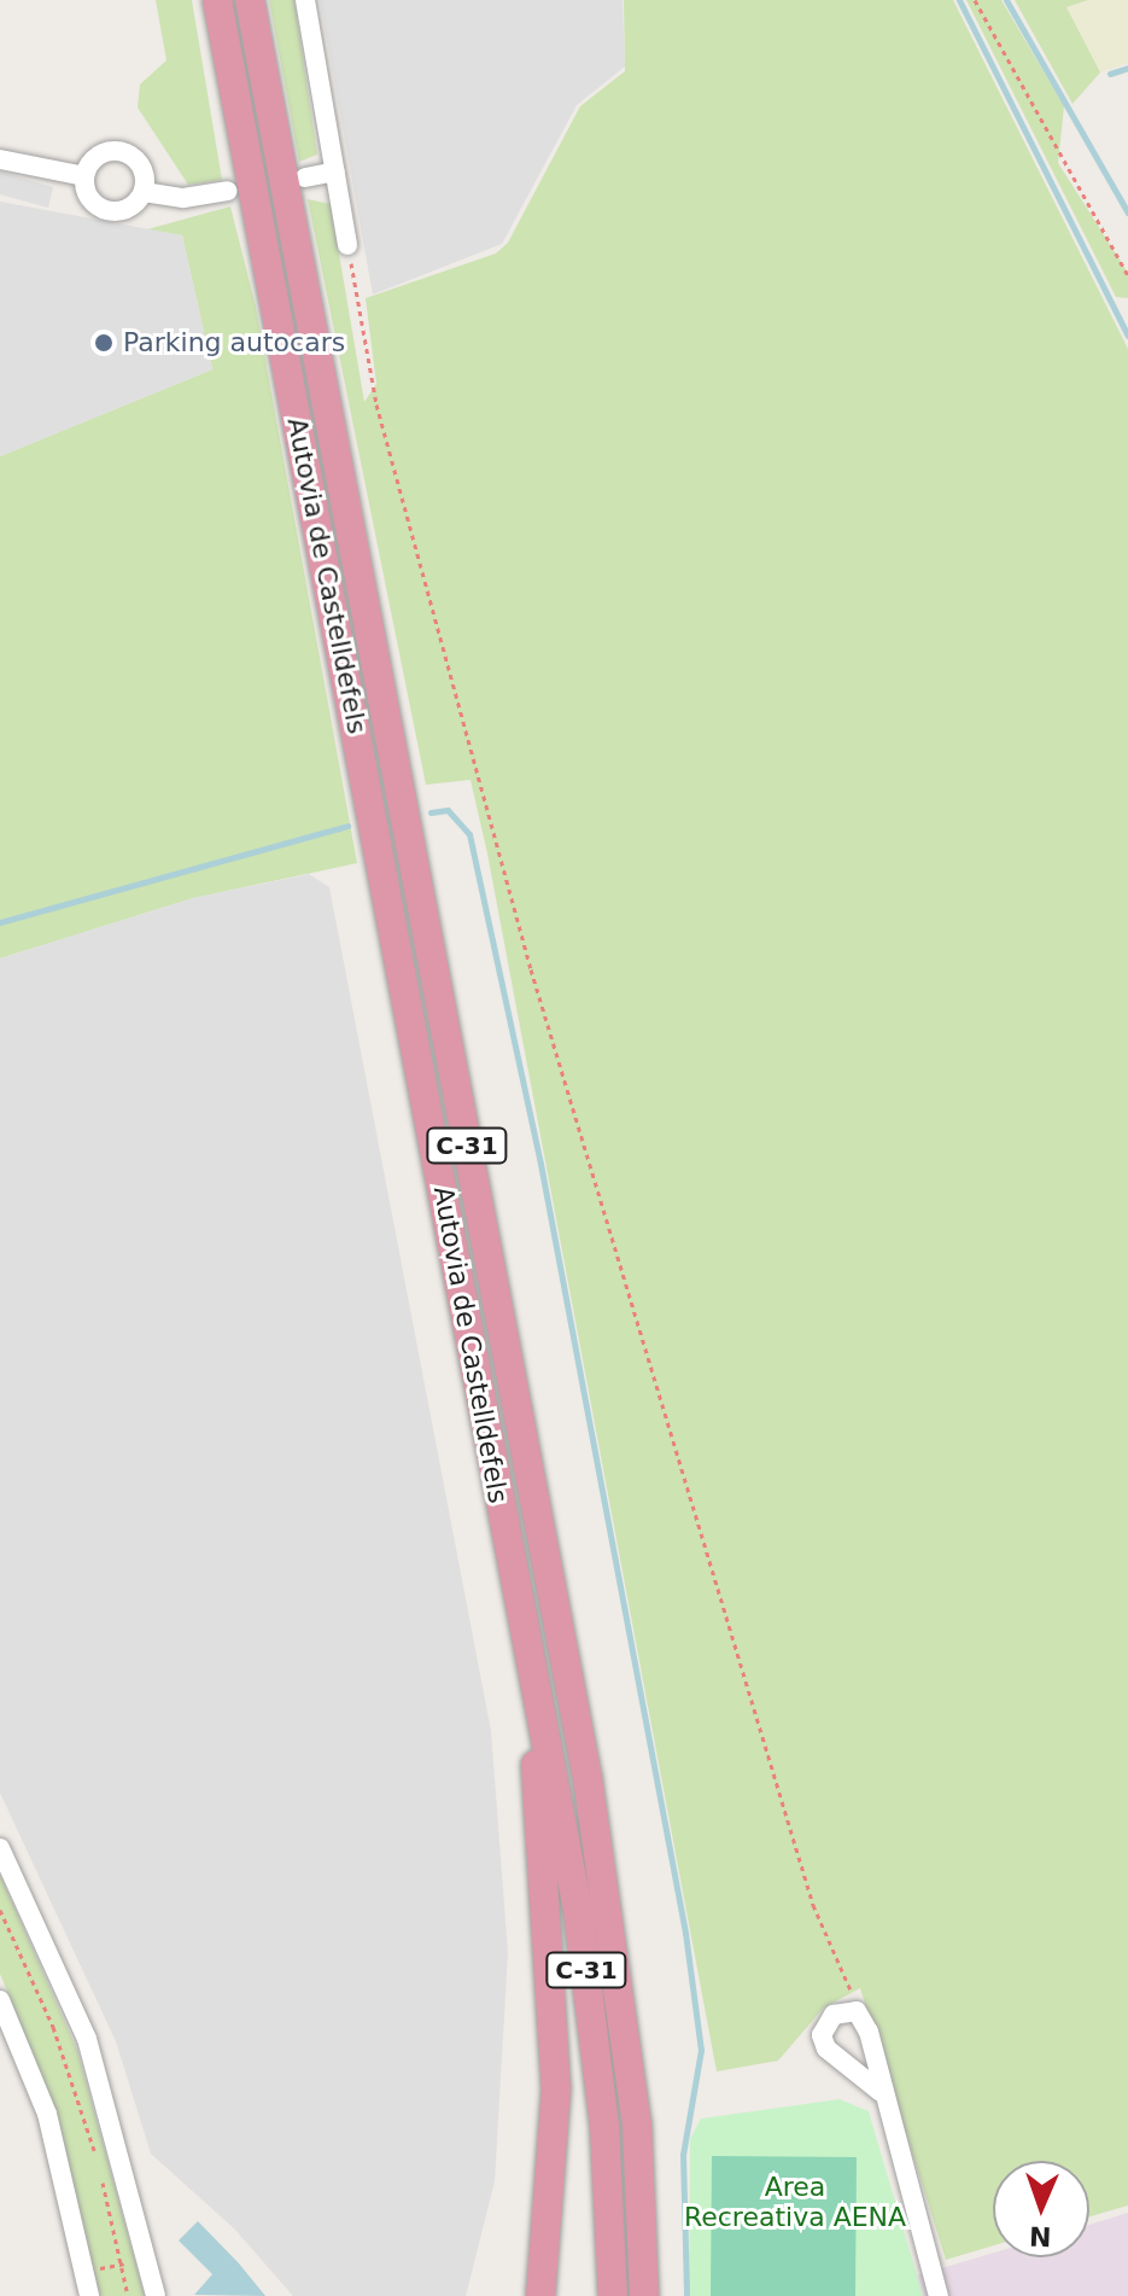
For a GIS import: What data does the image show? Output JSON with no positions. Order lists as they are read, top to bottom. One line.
{"streets":{"highway":["Autovia de Castelldefels","C-31"]},"parks":["Area Recreativa AENA"],"places":["Parking autocars"],"north":"bottom"}
